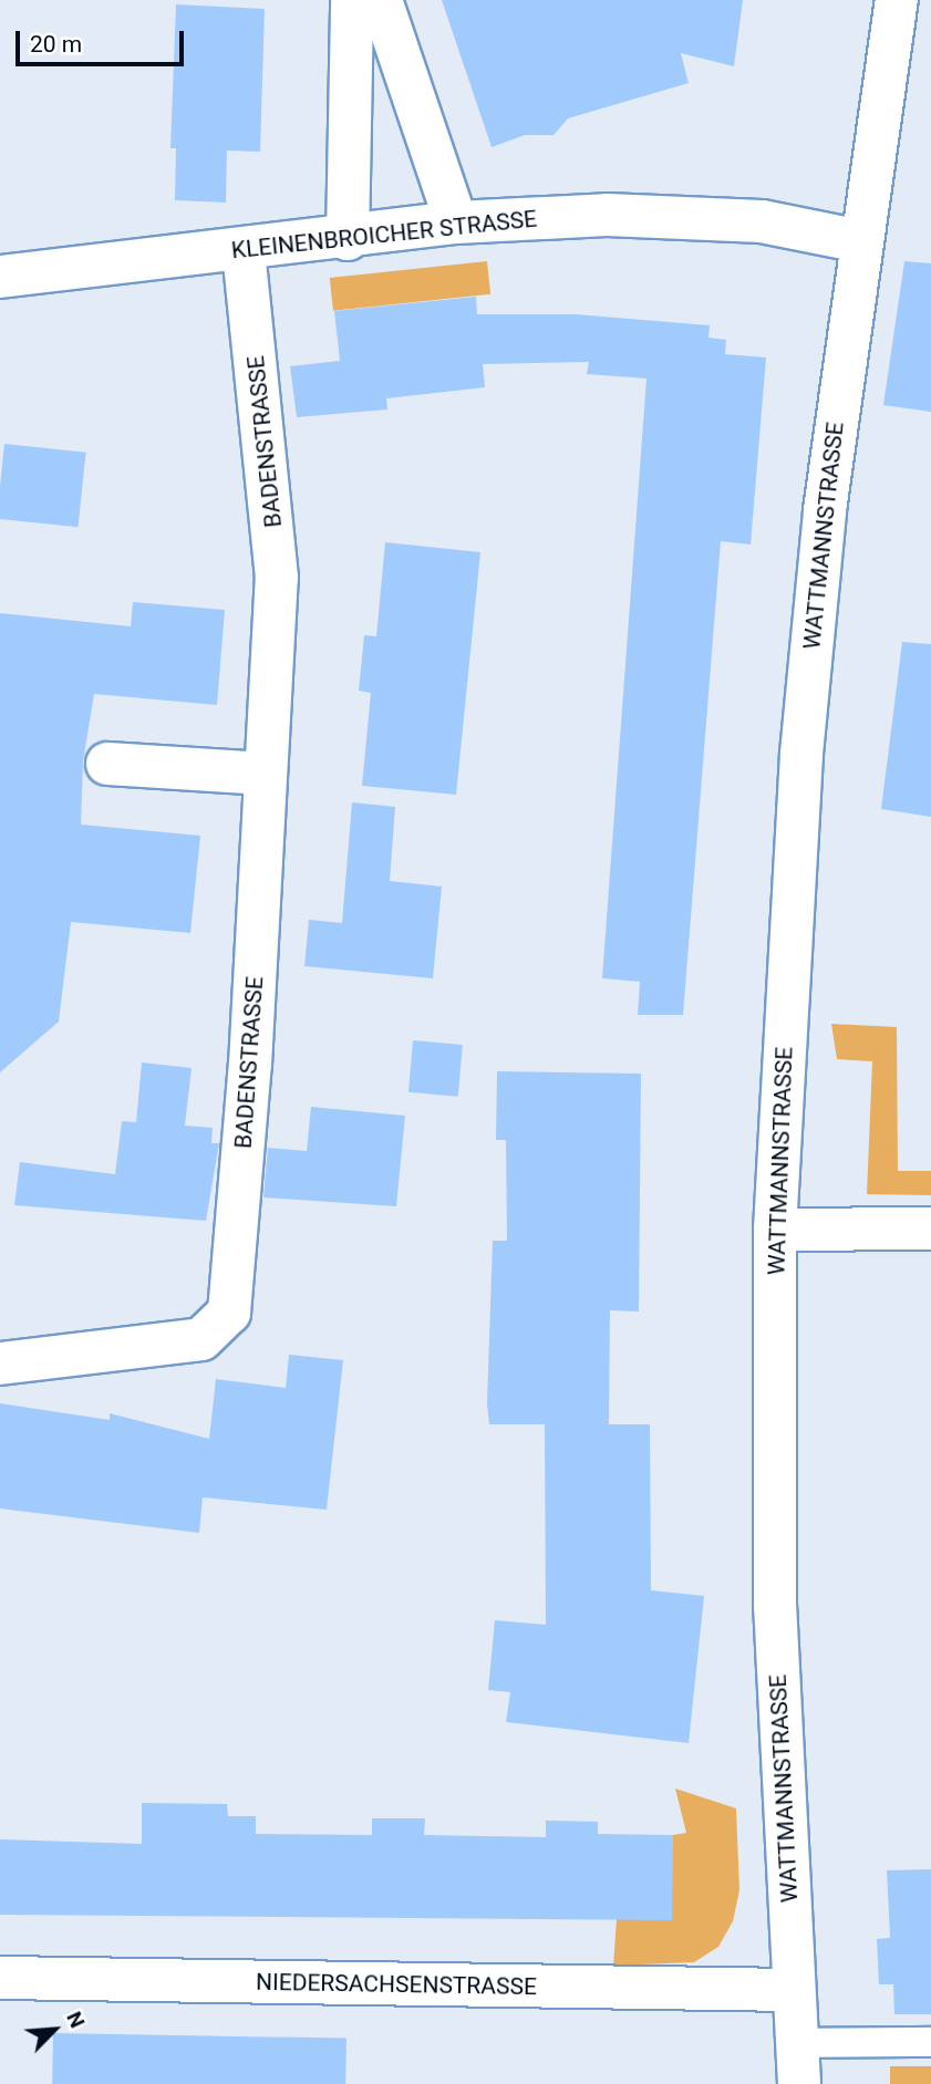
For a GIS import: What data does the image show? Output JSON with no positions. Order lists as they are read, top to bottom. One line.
{"streets":{"street":["KLEINENBROICHER STRASSE","BADENSTRASSE","WATTMANNSTRASSE","NIEDERSACHSENSTRASSE"]},"crossings":[["KLEINENBROICHER STRASSE","BADENSTRASSE"],["KLEINENBROICHER STRASSE","WATTMANNSTRASSE"],["WATTMANNSTRASSE","NIEDERSACHSENSTRASSE"]],"scale_bar":"20 m","north":"top right"}
